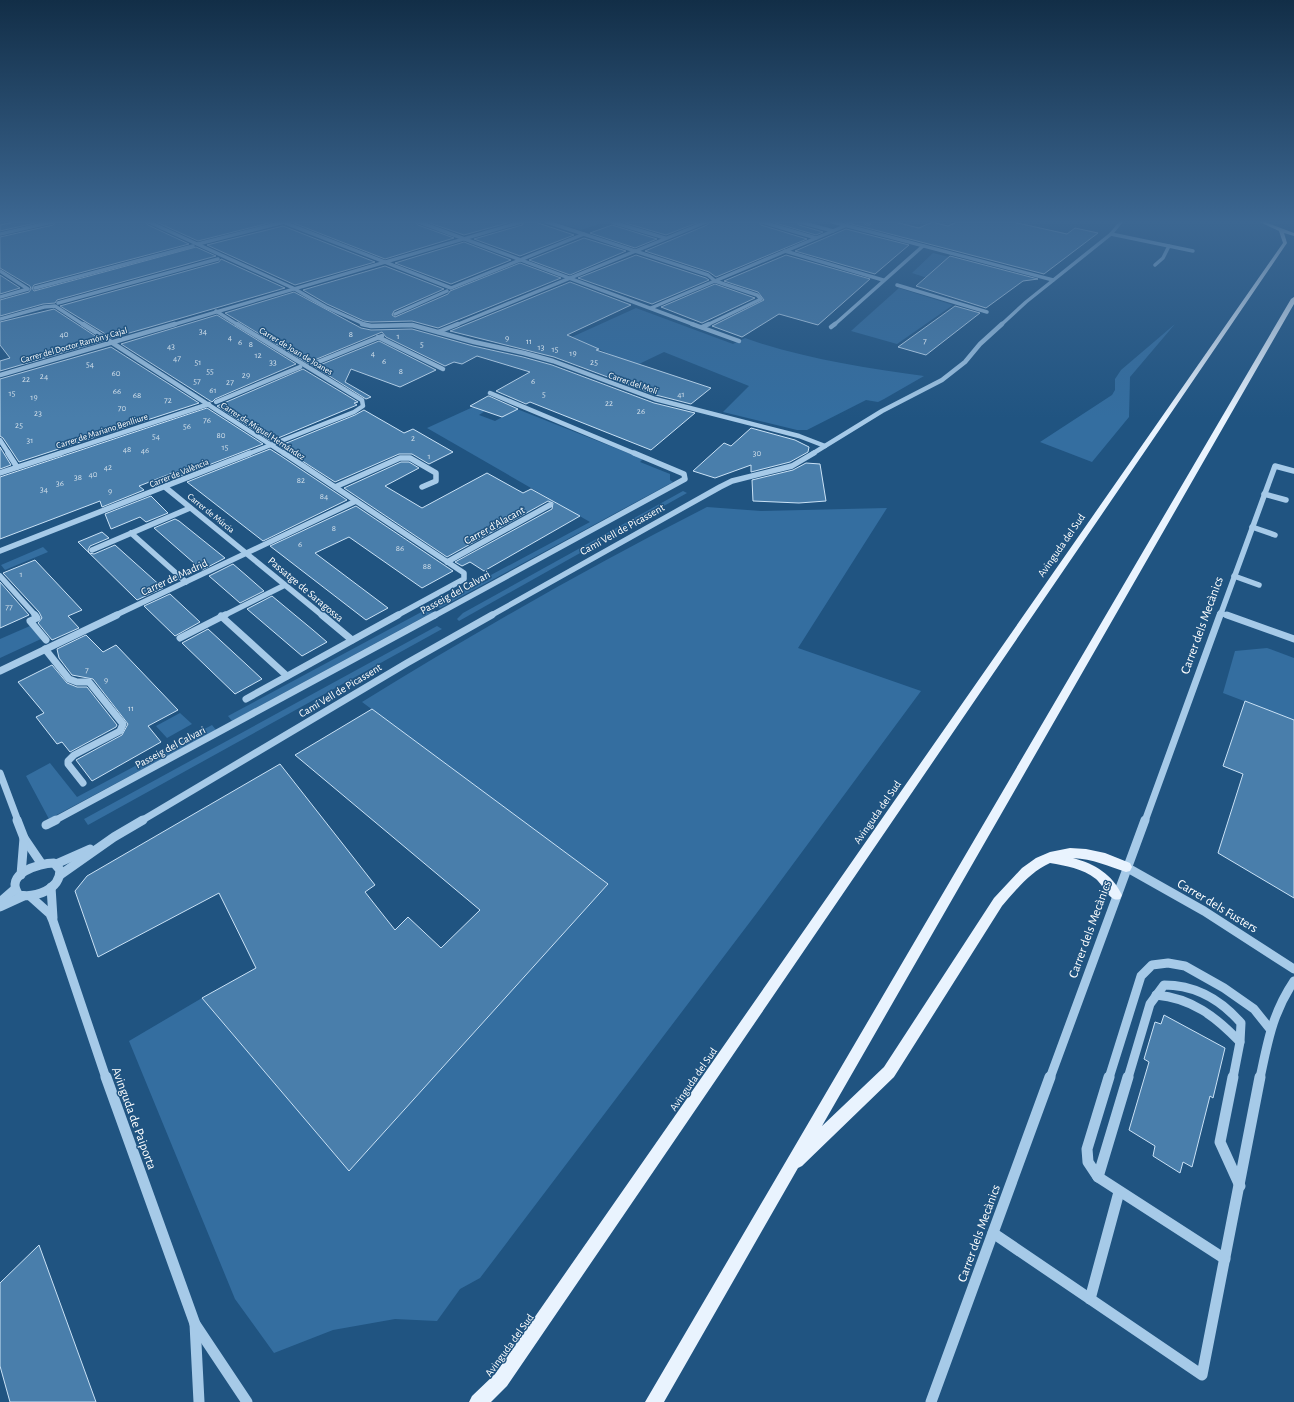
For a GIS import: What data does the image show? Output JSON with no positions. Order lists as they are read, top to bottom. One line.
{"streets":{"main road":["Avinguda del Sud"],"street":["Carrer del Doctor Ramón y Cajal","Carrer de Joan de Joanes","Carrer del Molí","Carrer de Mariano Benlliure","Carrer de Miguel Hernández","Carrer de València","Carrer de Múrcia","Carrer d'Alacant","Camí Vell de Picassent","Carrer de Madrid","Passatge de Saragossa","Passeig del Calvari","Carrer dels Mecànics","Carrer dels Fusters","Avinguda de Paiporta"]},"crossings":[["Carrer del Doctor Ramón y Cajal","Carrer de Joan de Joanes"],["Carrer del Doctor Ramón y Cajal","Carrer del Molí"],["Carrer del Doctor Ramón y Cajal","Carrer de Miguel Hernández"],["Carrer de Joan de Joanes","Carrer de València"],["Carrer del Molí","Camí Vell de Picassent"],["Carrer de Mariano Benlliure","Carrer de Miguel Hernández"],["Carrer de Miguel Hernández","Carrer de València"],["Carrer de Miguel Hernández","Carrer d'Alacant"],["Carrer de Miguel Hernández","Carrer de Madrid"],["Carrer de Miguel Hernández","Passeig del Calvari"],["Carrer de València","Carrer de Múrcia"],["Carrer de Múrcia","Carrer de Madrid"],["Carrer de Múrcia","Passatge de Saragossa"],["Camí Vell de Picassent","Avinguda de Paiporta"],["Carrer de Madrid","Passatge de Saragossa"],["Passatge de Saragossa","Passeig del Calvari"],["Carrer dels Mecànics","Carrer dels Fusters"]],"house_numbers":["34","40","8","1","4","9","11","7","6","8","5","43","13","15","4","19","12","47","6","51","33","25","54","55","8","60","29","24","22","57","6","27","61","66","15","5","41","68","19","72","22","70","26","23","76","25","56","80","54","2","31","15","48","46","30","1","42","40","38","82","36","34","9","84","8","6","86","88","1","77","7","9","11"]}
